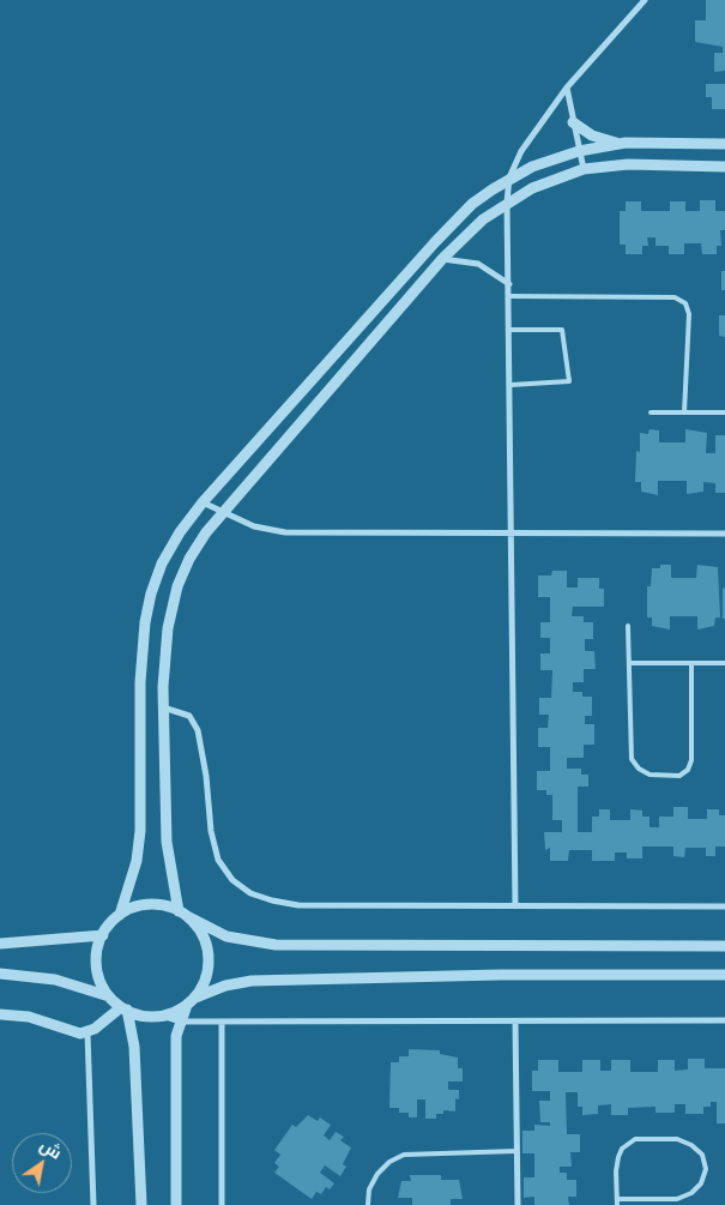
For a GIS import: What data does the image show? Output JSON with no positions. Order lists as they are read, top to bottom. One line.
{"north":"top right"}
